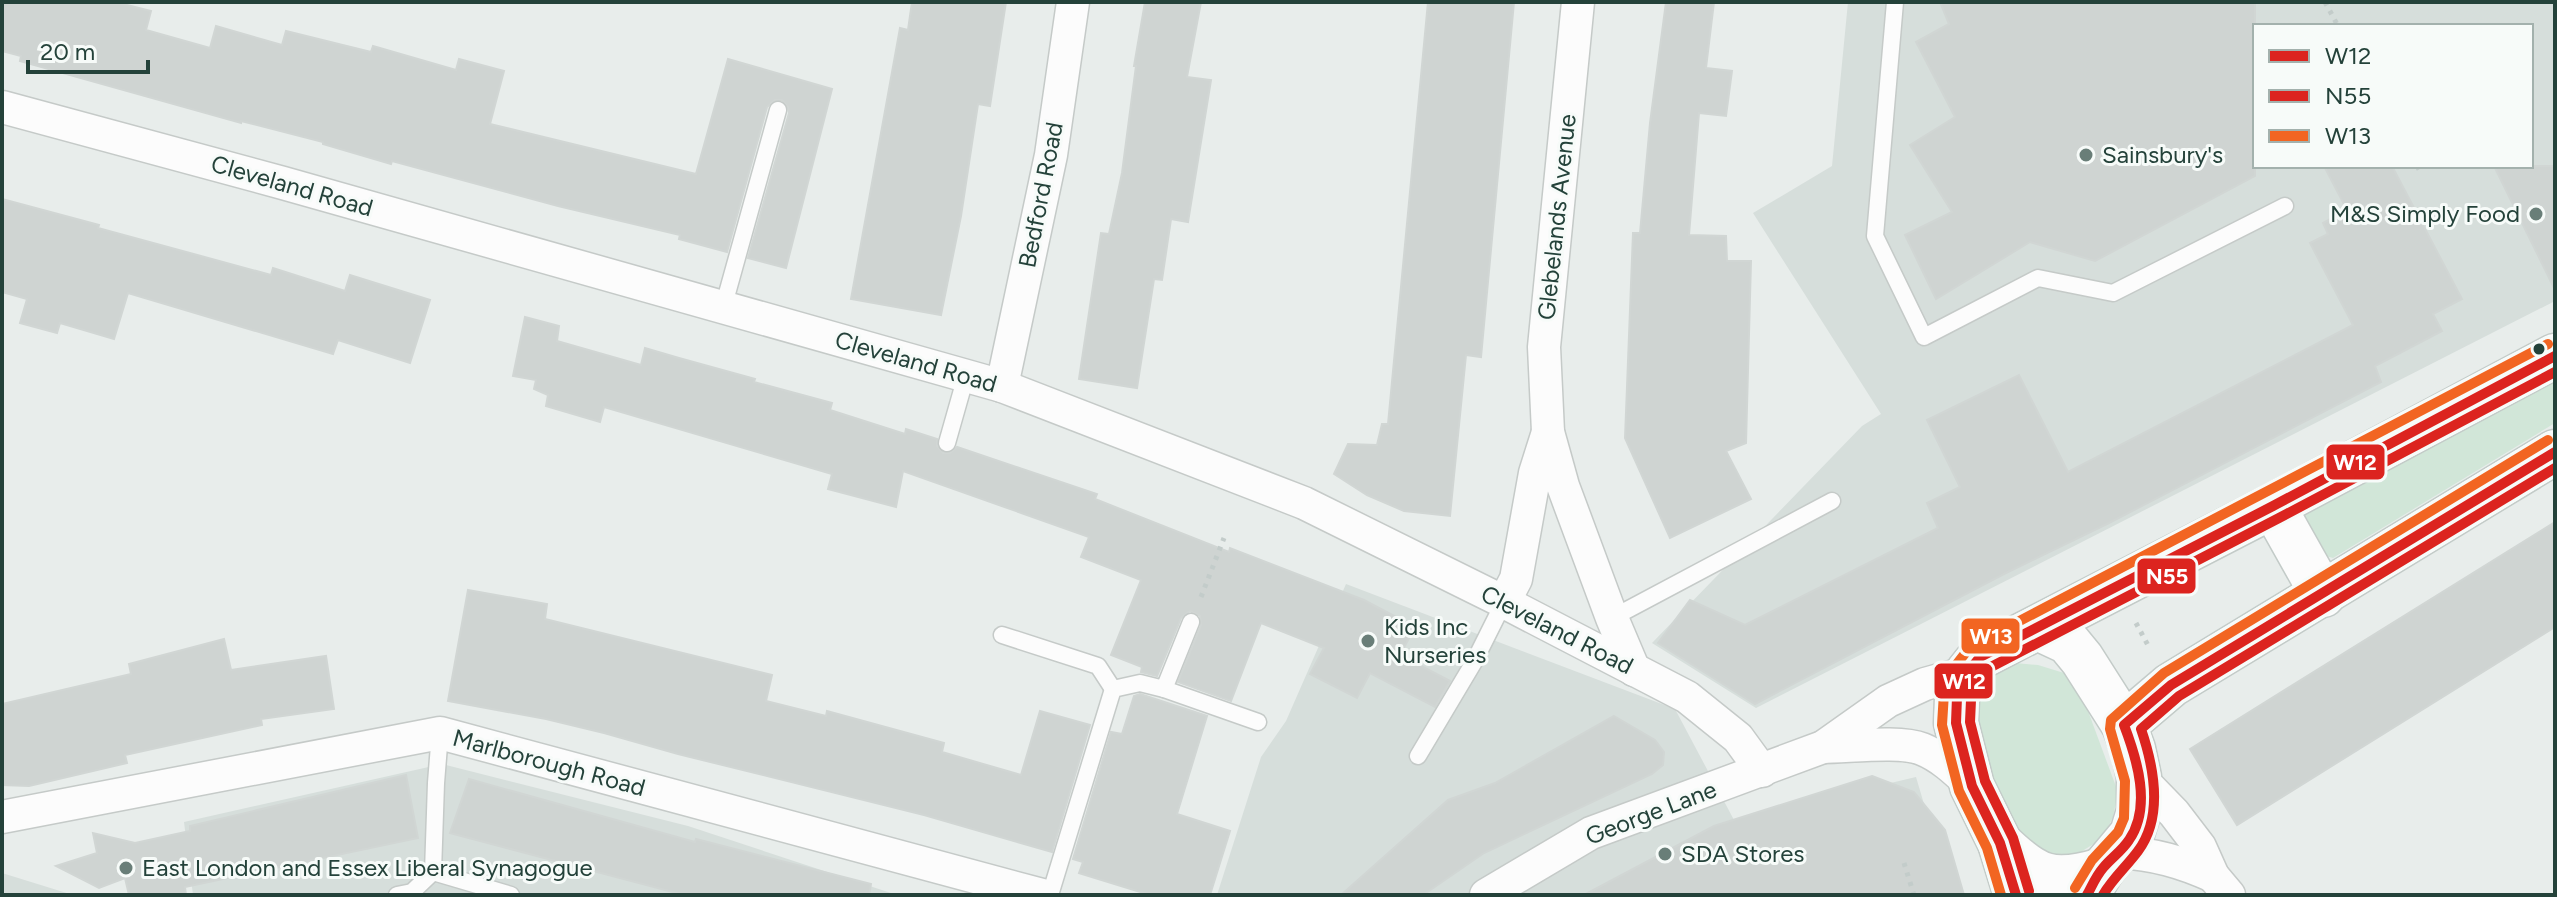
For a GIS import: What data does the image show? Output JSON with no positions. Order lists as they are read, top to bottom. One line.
{"streets":{"street":["Cleveland Road","Bedford Road","Glebelands Avenue","Marlborough Road","George Lane"]},"crossings":[["Cleveland Road","Bedford Road"],["Cleveland Road","Glebelands Avenue"],["Cleveland Road","George Lane"]],"places":["Sainsbury's","M&S Simply Food","Kids Inc Nurseries","SDA Stores","East London and Essex Liberal Synagogue"],"lines":["transit line W13","transit line W12","transit line N55"],"legend":["W12","N55","W13"],"scale_bar":"20 m"}
